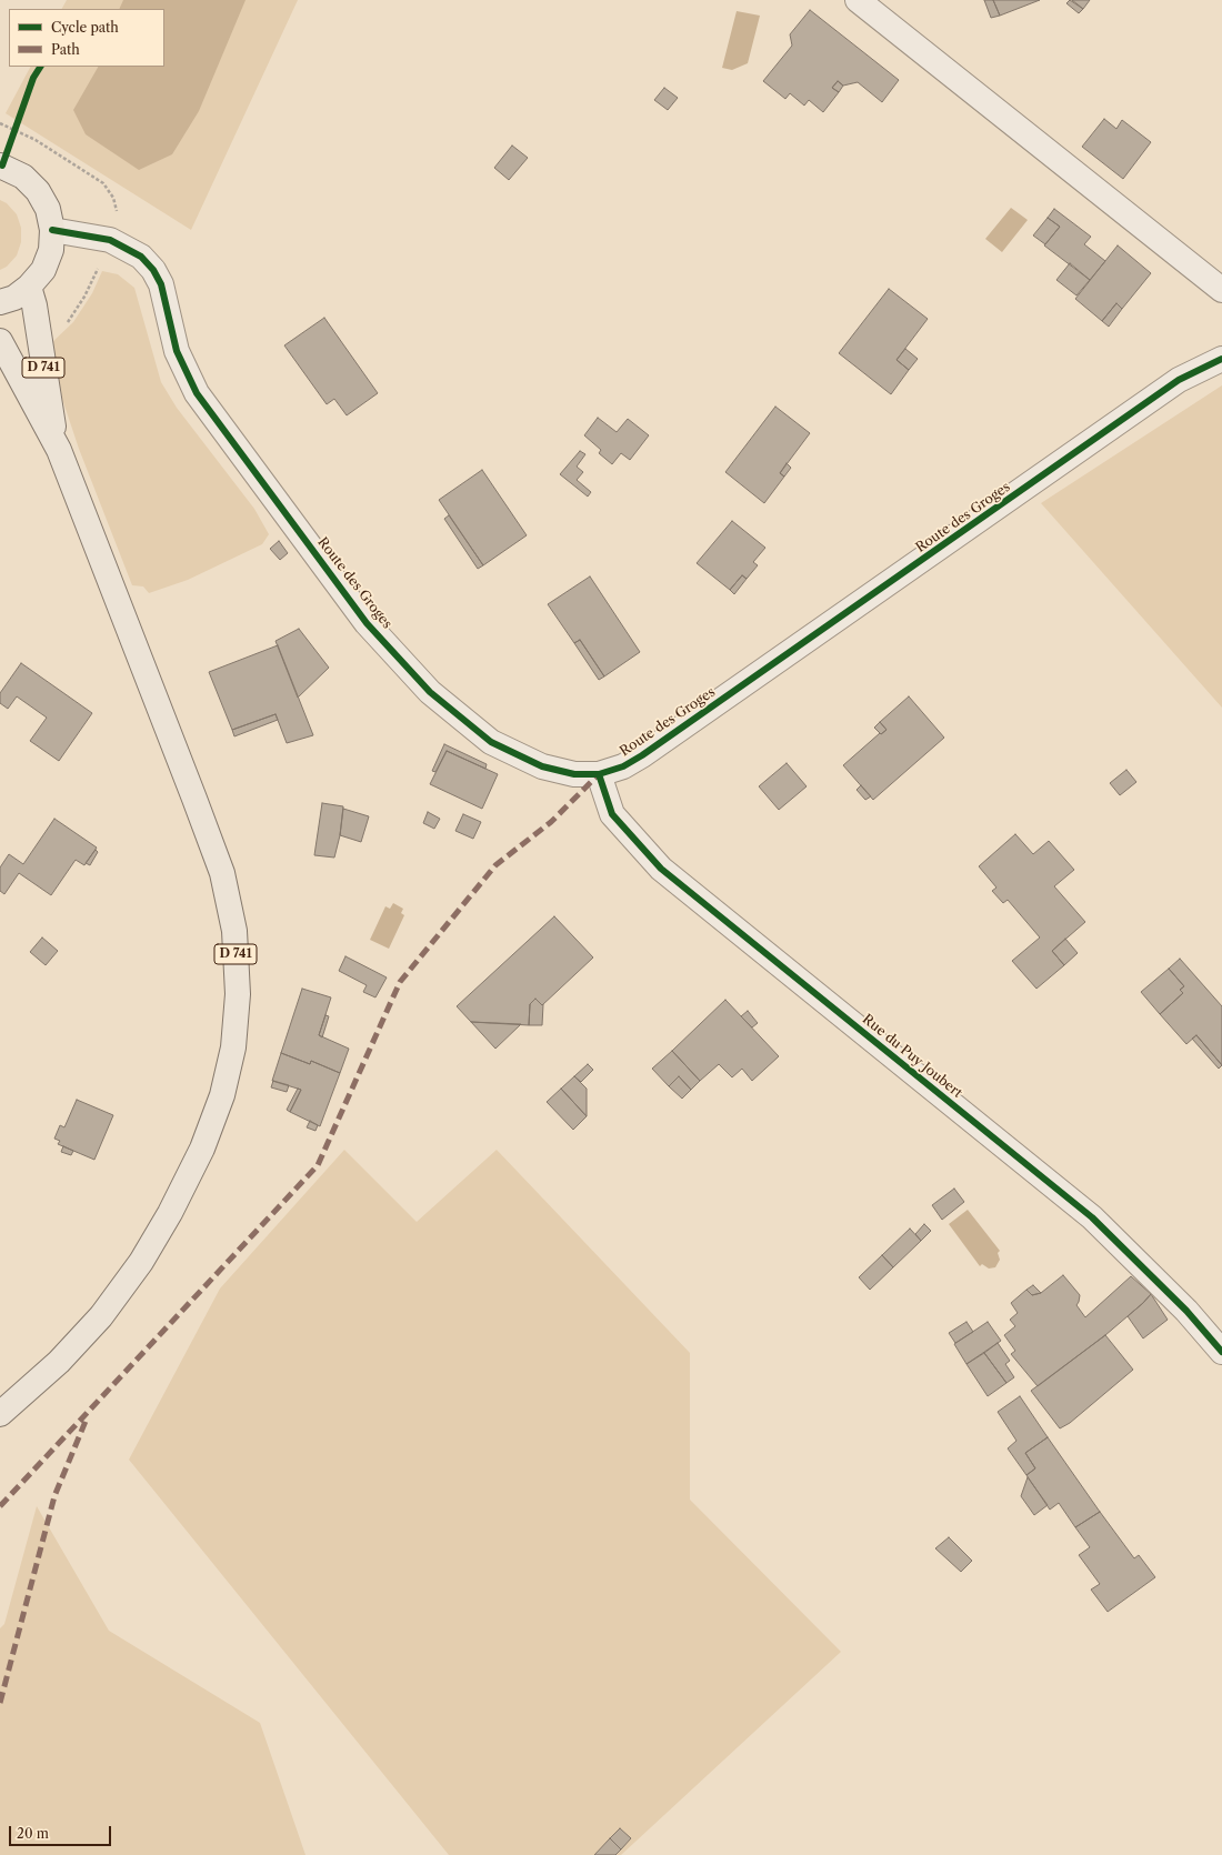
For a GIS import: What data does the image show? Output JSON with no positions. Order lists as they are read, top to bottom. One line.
{"streets":{"main road":["D 741"],"street":["Route des Groges","Rue du Puy Joubert"]},"crossings":[["Route des Groges","Rue du Puy Joubert"]],"legend":["Cycle path","Path"],"scale_bar":"20 m"}
